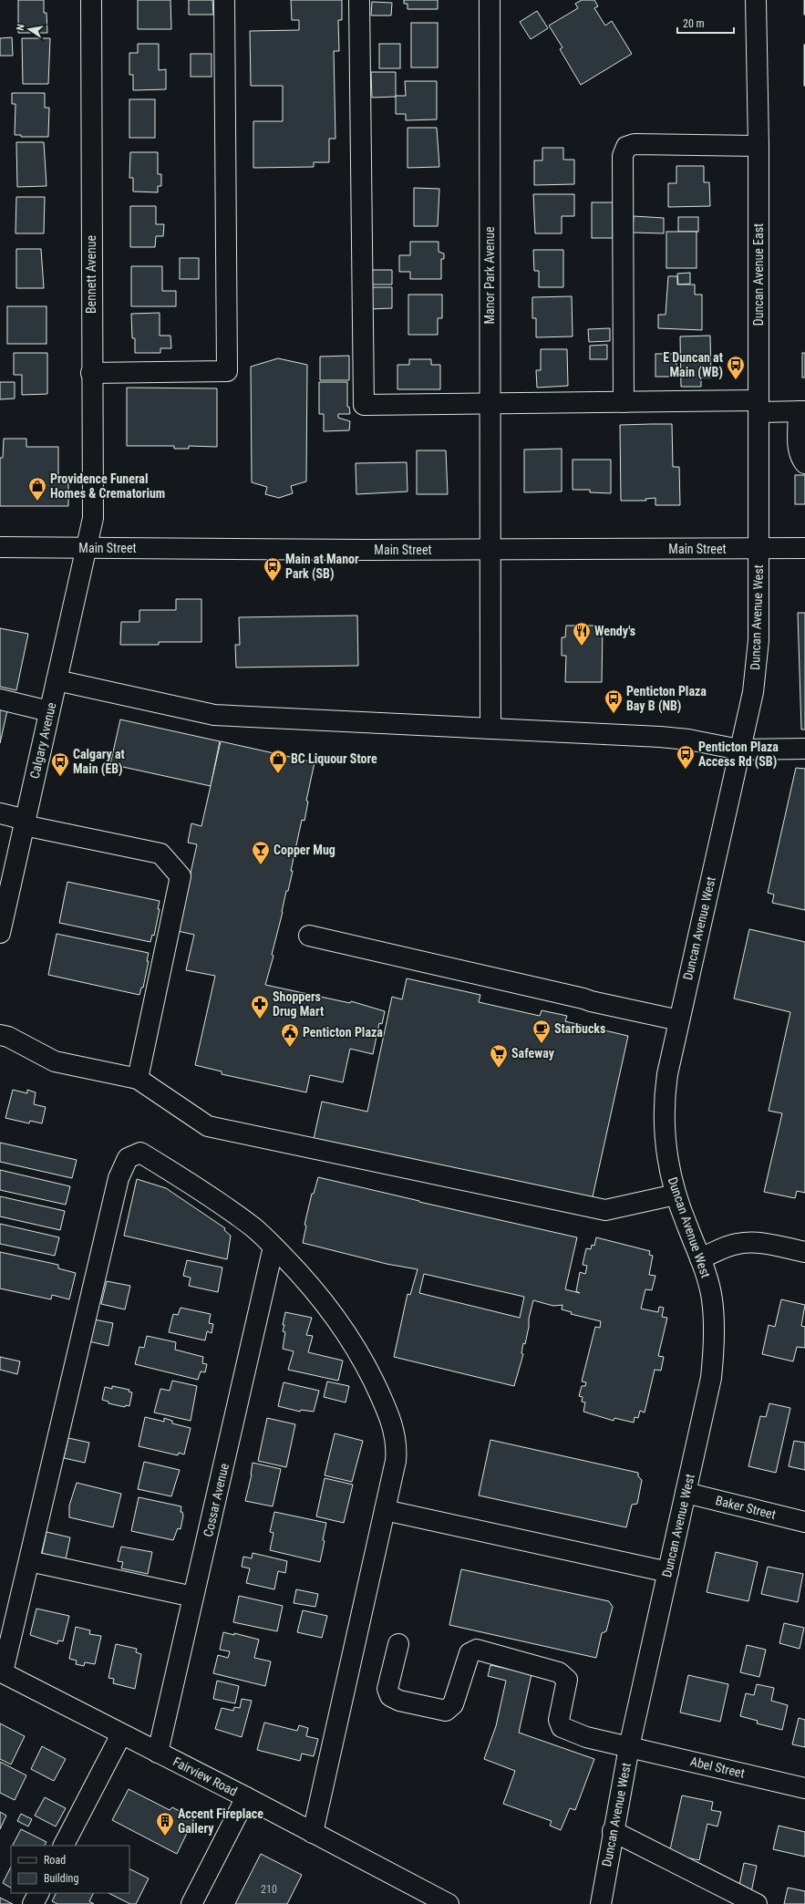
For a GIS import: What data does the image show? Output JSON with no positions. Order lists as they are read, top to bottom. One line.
{"streets":{"street":["Bennett Avenue","Duncan Avenue East","Manor Park Avenue","Main Street","Duncan Avenue West","Calgary Avenue","Cossar Avenue","Baker Street","Abel Street","Fairview Road"]},"crossings":[["Bennett Avenue","Main Street"],["Bennett Avenue","Calgary Avenue"],["Duncan Avenue East","Main Street"],["Duncan Avenue East","Duncan Avenue West"],["Manor Park Avenue","Main Street"],["Main Street","Duncan Avenue West"],["Main Street","Calgary Avenue"],["Duncan Avenue West","Baker Street"],["Duncan Avenue West","Abel Street"],["Cossar Avenue","Fairview Road"]],"places":{"bus stop":["E Duncan at Main (WB)","Main at Manor Park (SB)","Penticton Plaza Bay B (NB)","Penticton Plaza Access Rd (SB)","Calgary at Main (EB)"],"shop":["Providence Funeral Homes & Crematorium","BC Liquour Store"],"restaurant":["Wendy's"],"bar":["Copper Mug"],"pharmacy":["Shoppers Drug Mart"],"cafe":["Starbucks"],"public building":["Penticton Plaza"],"supermarket":["Safeway"],"building":["Accent Fireplace Gallery"]},"house_numbers":["210"],"legend":["Road","Building"],"scale_bar":"20 m","north":"left"}
